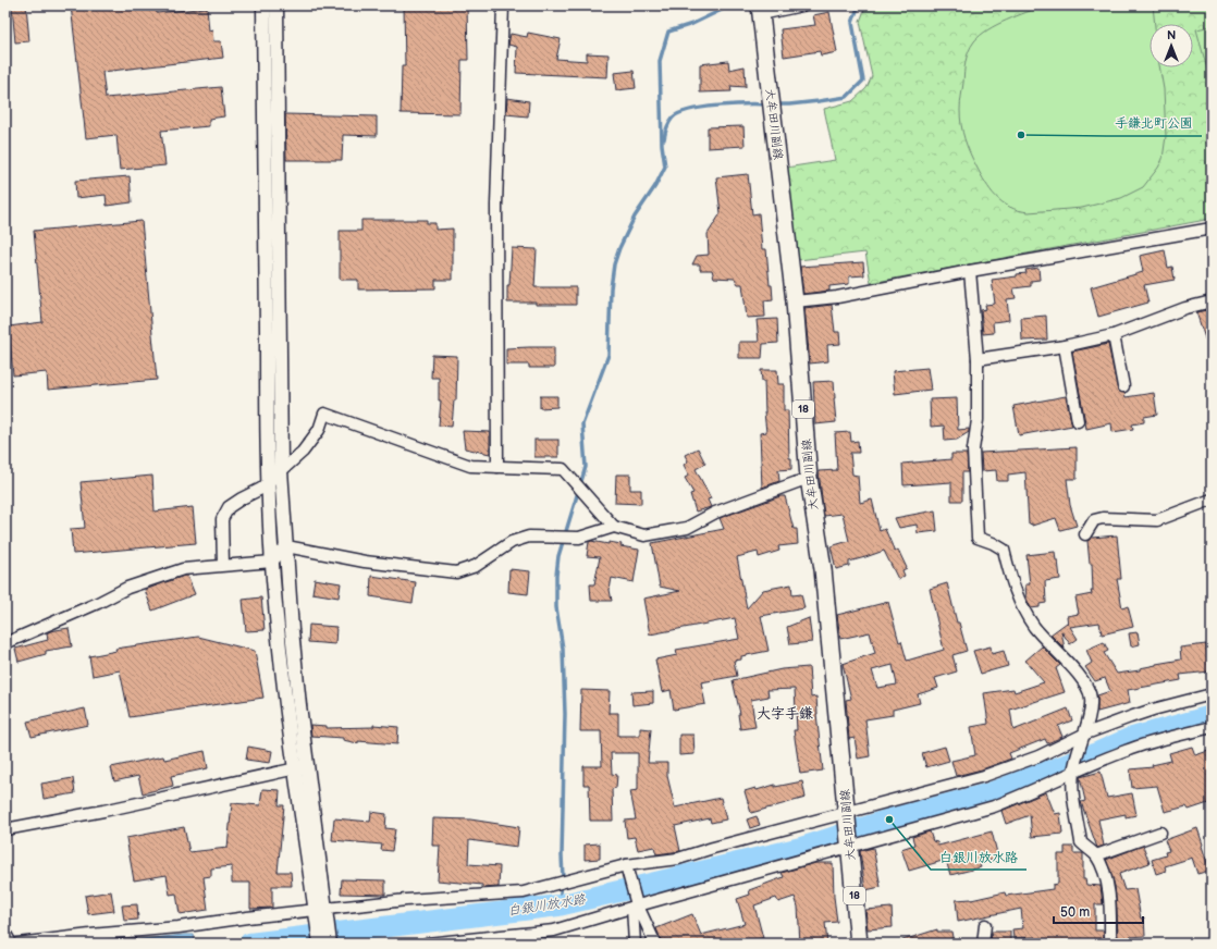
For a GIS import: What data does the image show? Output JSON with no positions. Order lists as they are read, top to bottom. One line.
{"streets":{"main road":["大牟田川副線","18"]},"districts":["大字手鎌"],"water":["白銀川放水路"],"places":["手鎌北町公園","白銀川放水路"],"scale_bar":"50 m","north":"top"}
